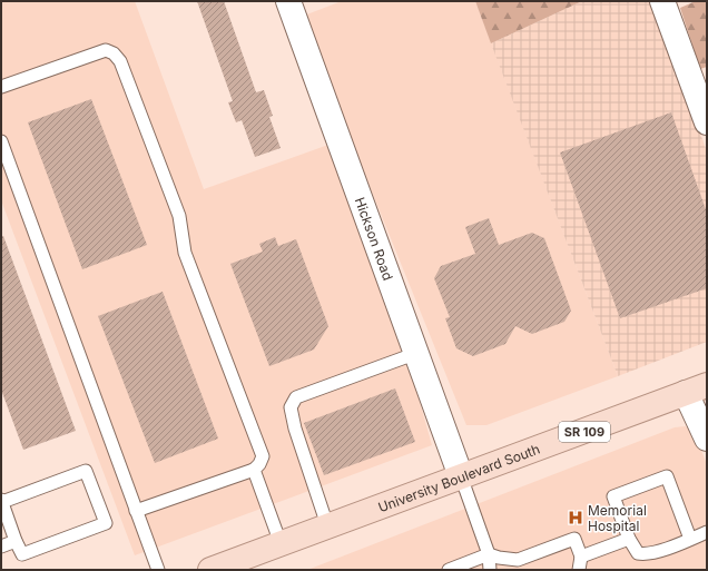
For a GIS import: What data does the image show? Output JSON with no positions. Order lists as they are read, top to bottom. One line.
{"streets":{"main road":["SR 109","University Boulevard South"],"street":["Hickson Road"]},"crossings":[["Hickson Road","University Boulevard South"]],"places":{"hospital":["Memorial Hospital"]}}
